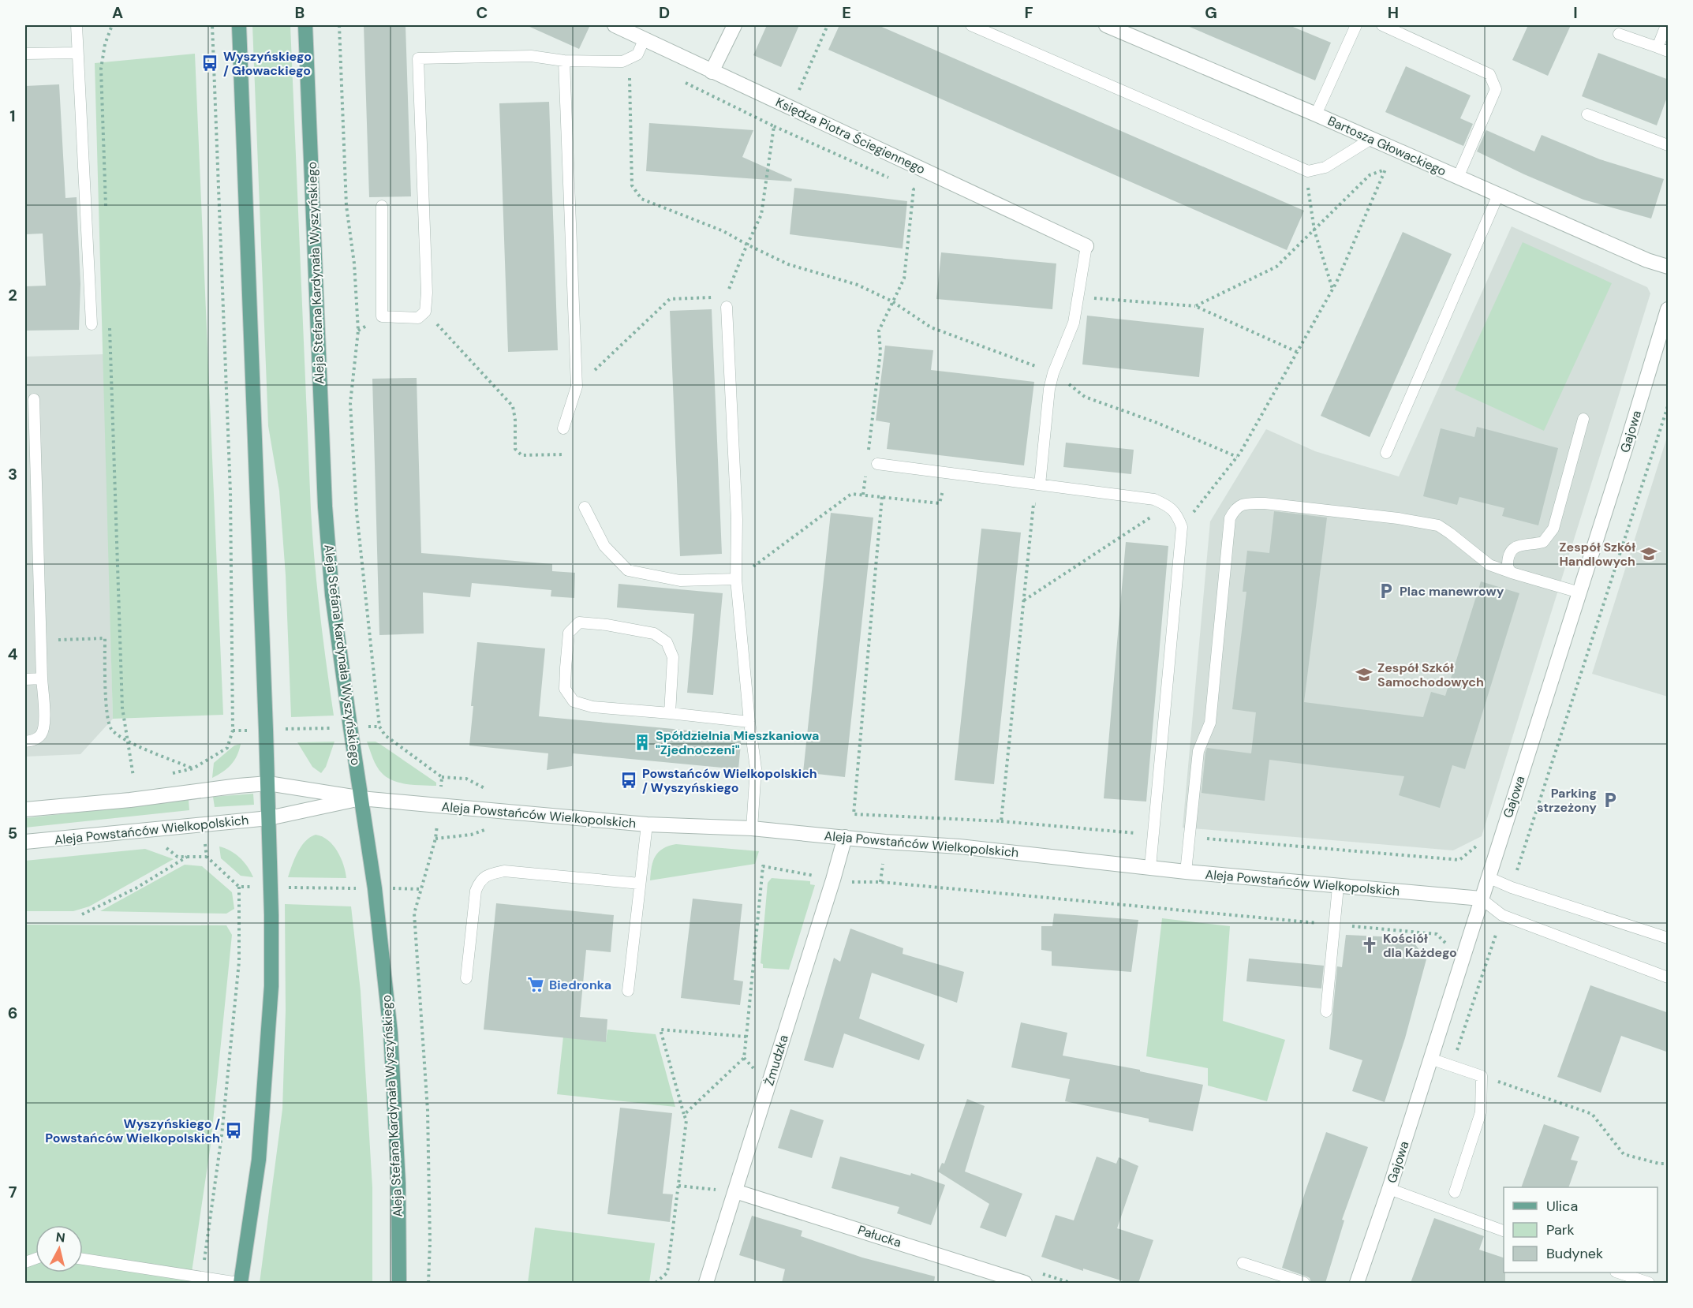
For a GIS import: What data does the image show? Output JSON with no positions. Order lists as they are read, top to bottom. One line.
{"streets":{"main road":["Aleja Stefana Kardynała Wyszyńskiego"],"street":["Księdza Piotra Ściegiennego","Bartosza Głowackiego","Gajowa","Aleja Powstańców Wielkopolskich","Żmudzka","Pałucka"]},"crossings":[["Aleja Stefana Kardynała Wyszyńskiego","Aleja Powstańców Wielkopolskich"],["Gajowa","Aleja Powstańców Wielkopolskich"],["Aleja Powstańców Wielkopolskich","Żmudzka"],["Żmudzka","Pałucka"]],"places":{"bus stop":["Wyszyńskiego / Głowackiego","Powstańców Wielkopolskich / Wyszyńskiego","Wyszyńskiego / Powstańców Wielkopolskich"],"school or university":["Zespół Szkół Handlowych","Zespół Szkół Samochodowych"],"parking":["Plac manewrowy","Parking strzeżony"],"building":["Spółdzielnia Mieszkaniowa \"Zjednoczeni\""],"church":["Kościół dla Każdego"],"supermarket":["Biedronka"]},"legend":["Ulica","Park","Budynek"],"north":"top","grid":{"columns":["A","B","C","D","E","F","G","H","I"],"rows":["1","2","3","4","5","6","7"]}}
